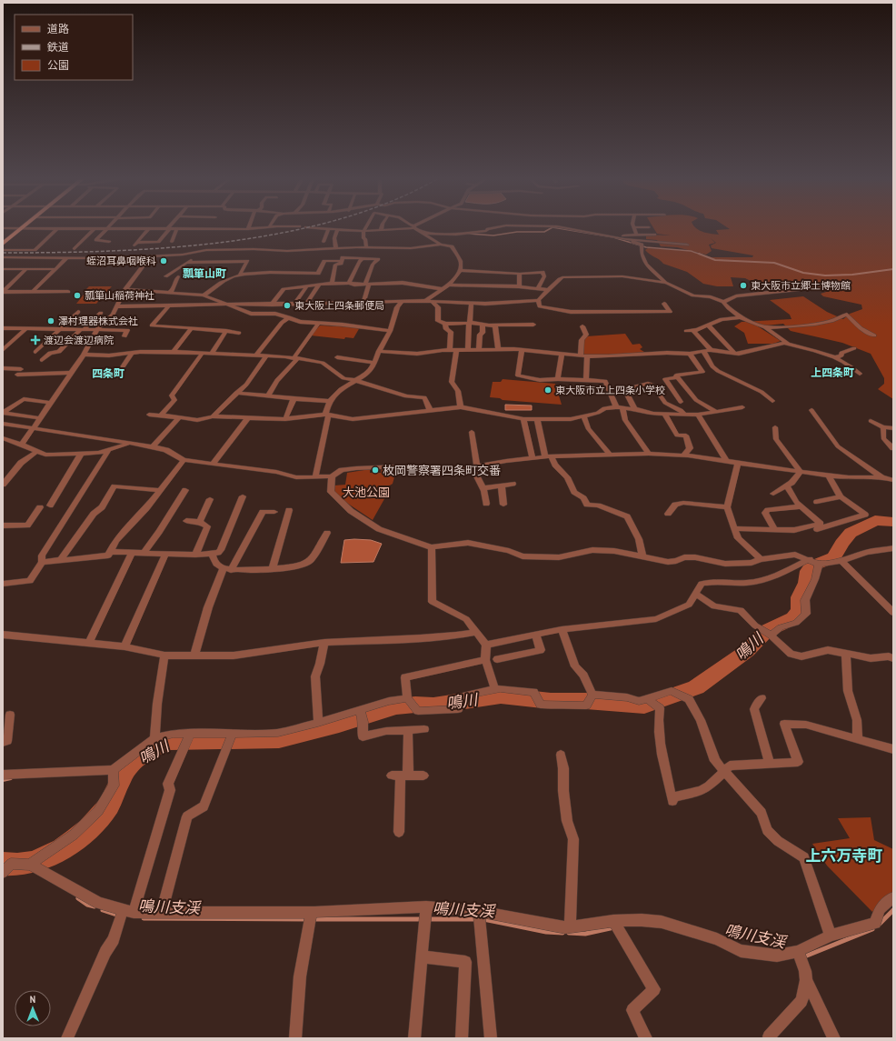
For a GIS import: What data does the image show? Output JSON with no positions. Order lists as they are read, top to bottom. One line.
{"districts":["瓢箪山町","上四条町","四条町","上六万寺町"],"water":["鳴川","鳴川支渓"],"parks":["大池公園"],"places":{"other":["蛭沼耳鼻咽喉科","東大阪市立郷土博物館","瓢箪山稲荷神社","東大阪上四条郵便局","澤村理器株式会社","東大阪市立上四条小学校","枚岡警察署四条町交番"],"health":["渡辺会渡辺病院"]},"legend":["道路","鉄道","公園"],"north":"top"}
